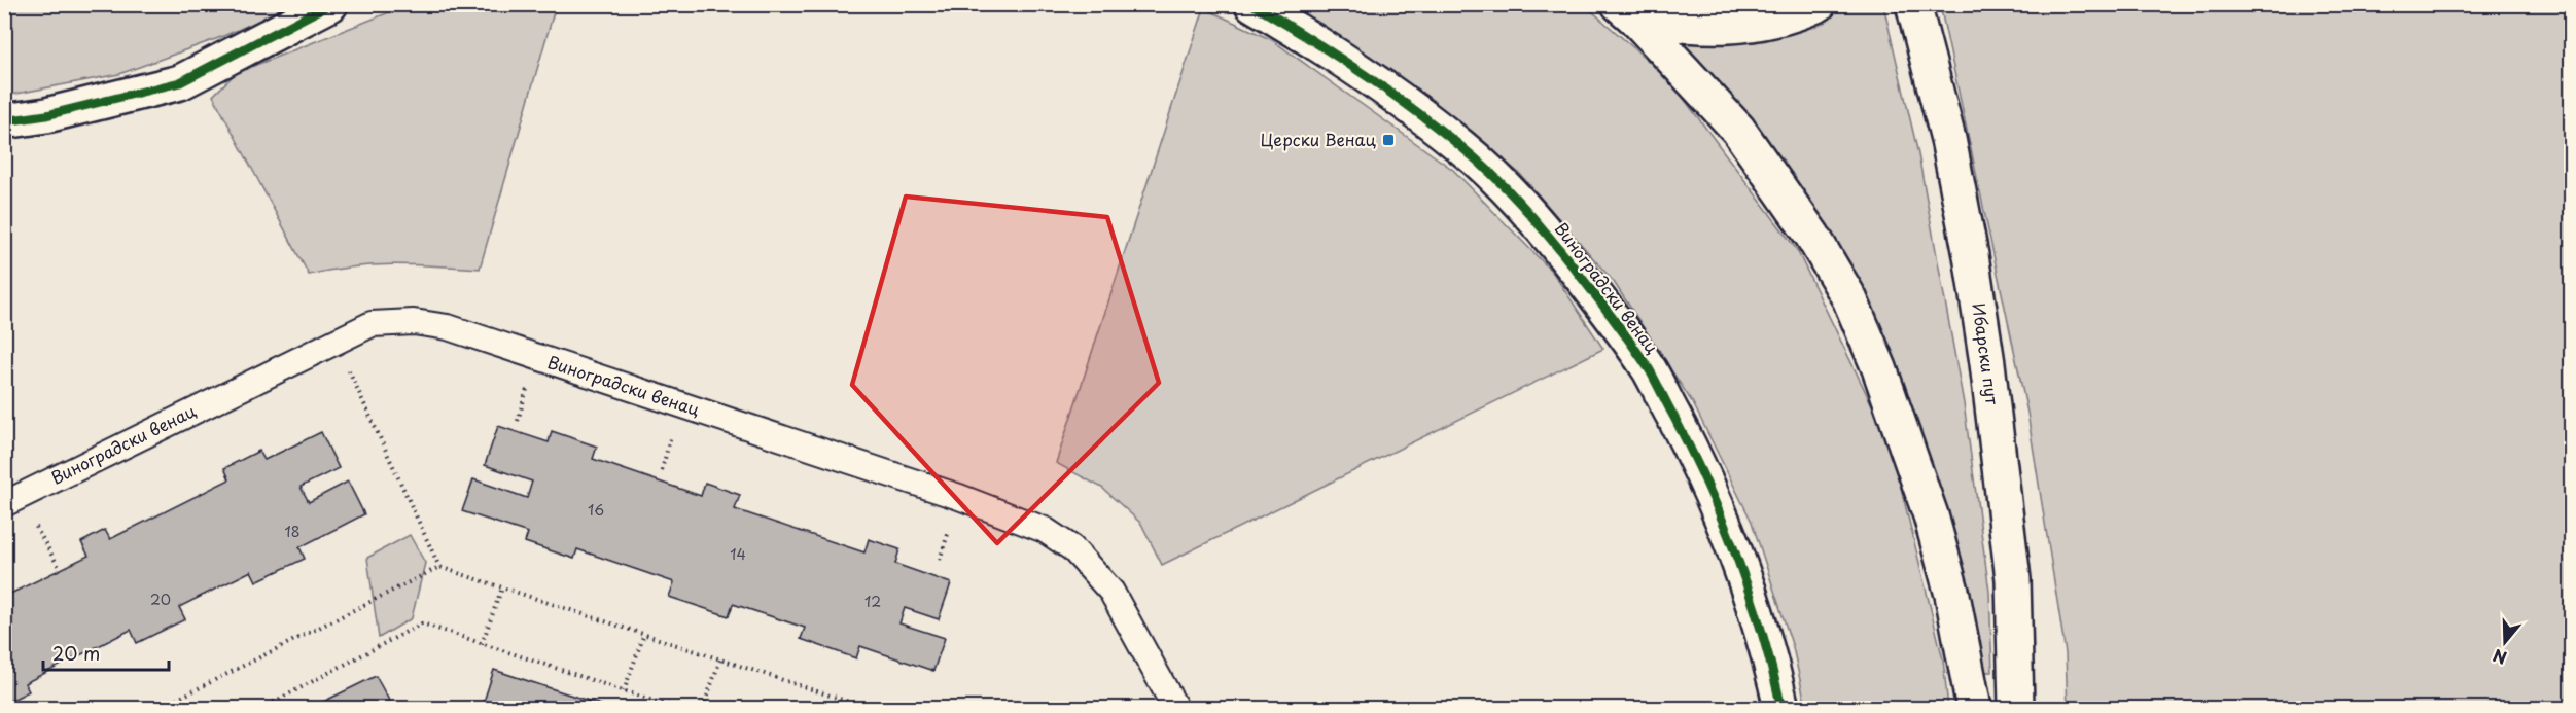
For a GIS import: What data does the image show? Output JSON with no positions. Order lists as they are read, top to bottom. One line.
{"streets":{"main road":["Виноградски венац","Ибарски пут"]},"places":{"transit":["Церски Венац"]},"house_numbers":["16","18","14","20","12"],"scale_bar":"20 m","north":"bottom"}
